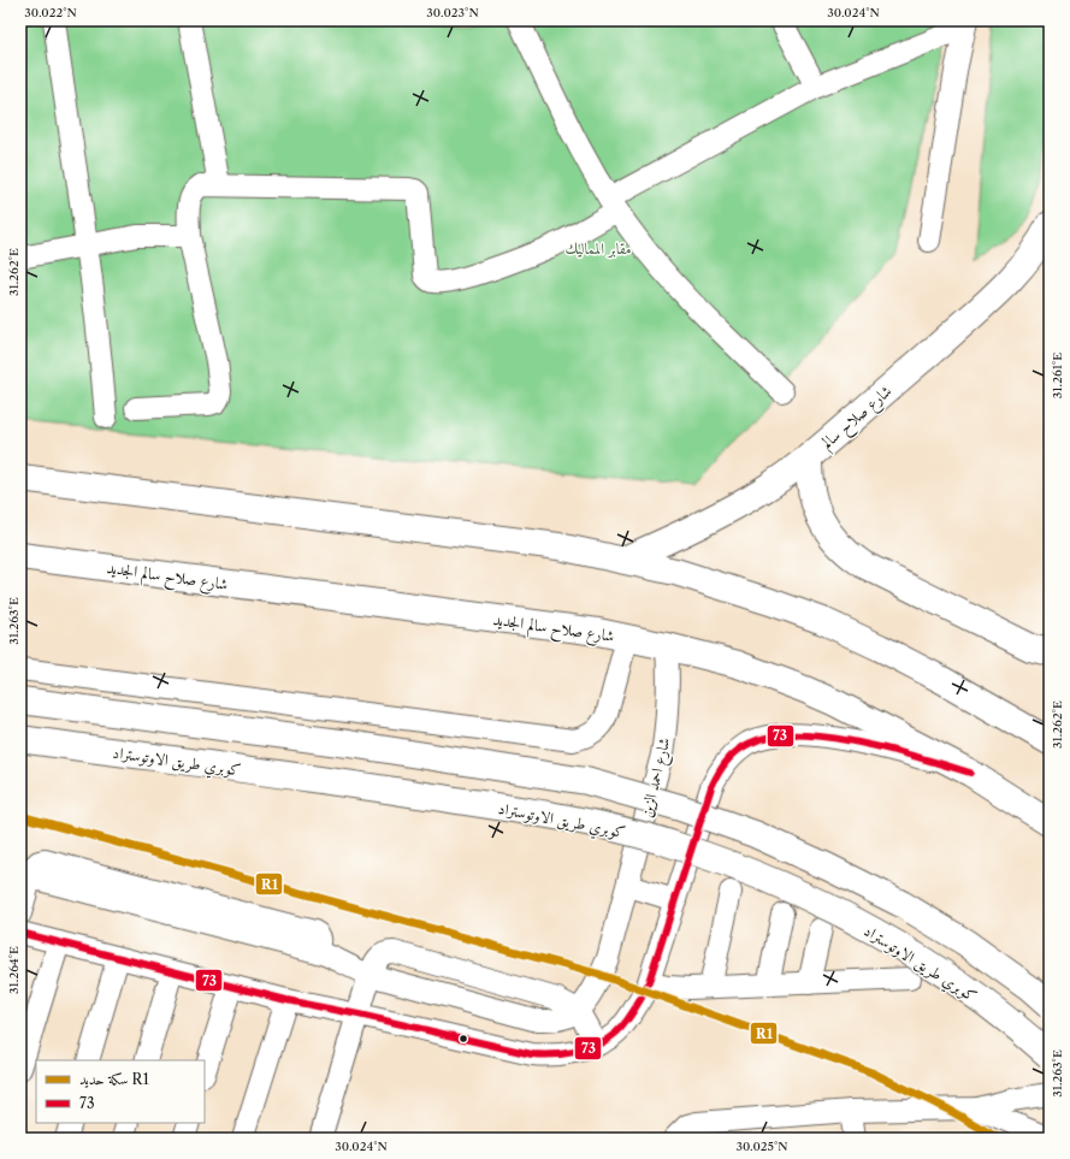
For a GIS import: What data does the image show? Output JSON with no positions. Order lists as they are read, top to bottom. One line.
{"streets":{"main road":["شارع صلاح سالم","شارع صلاح سالم الجديد","كوبري طريق الاوتوستراد"],"street":["شارع احمد الزين"]},"crossings":[["شارع صلاح سالم الجديد","شارع احمد الزين"]],"parks":["مقابر المماليك"],"lines":["transit line 73","rail line R1"],"legend":["سكة حديد R1","73"],"coordinates":["30.022°N","30.023°N","30.024°N","31.262°E","31.261°E","31.263°E","31.264°E","30.025°N"]}
